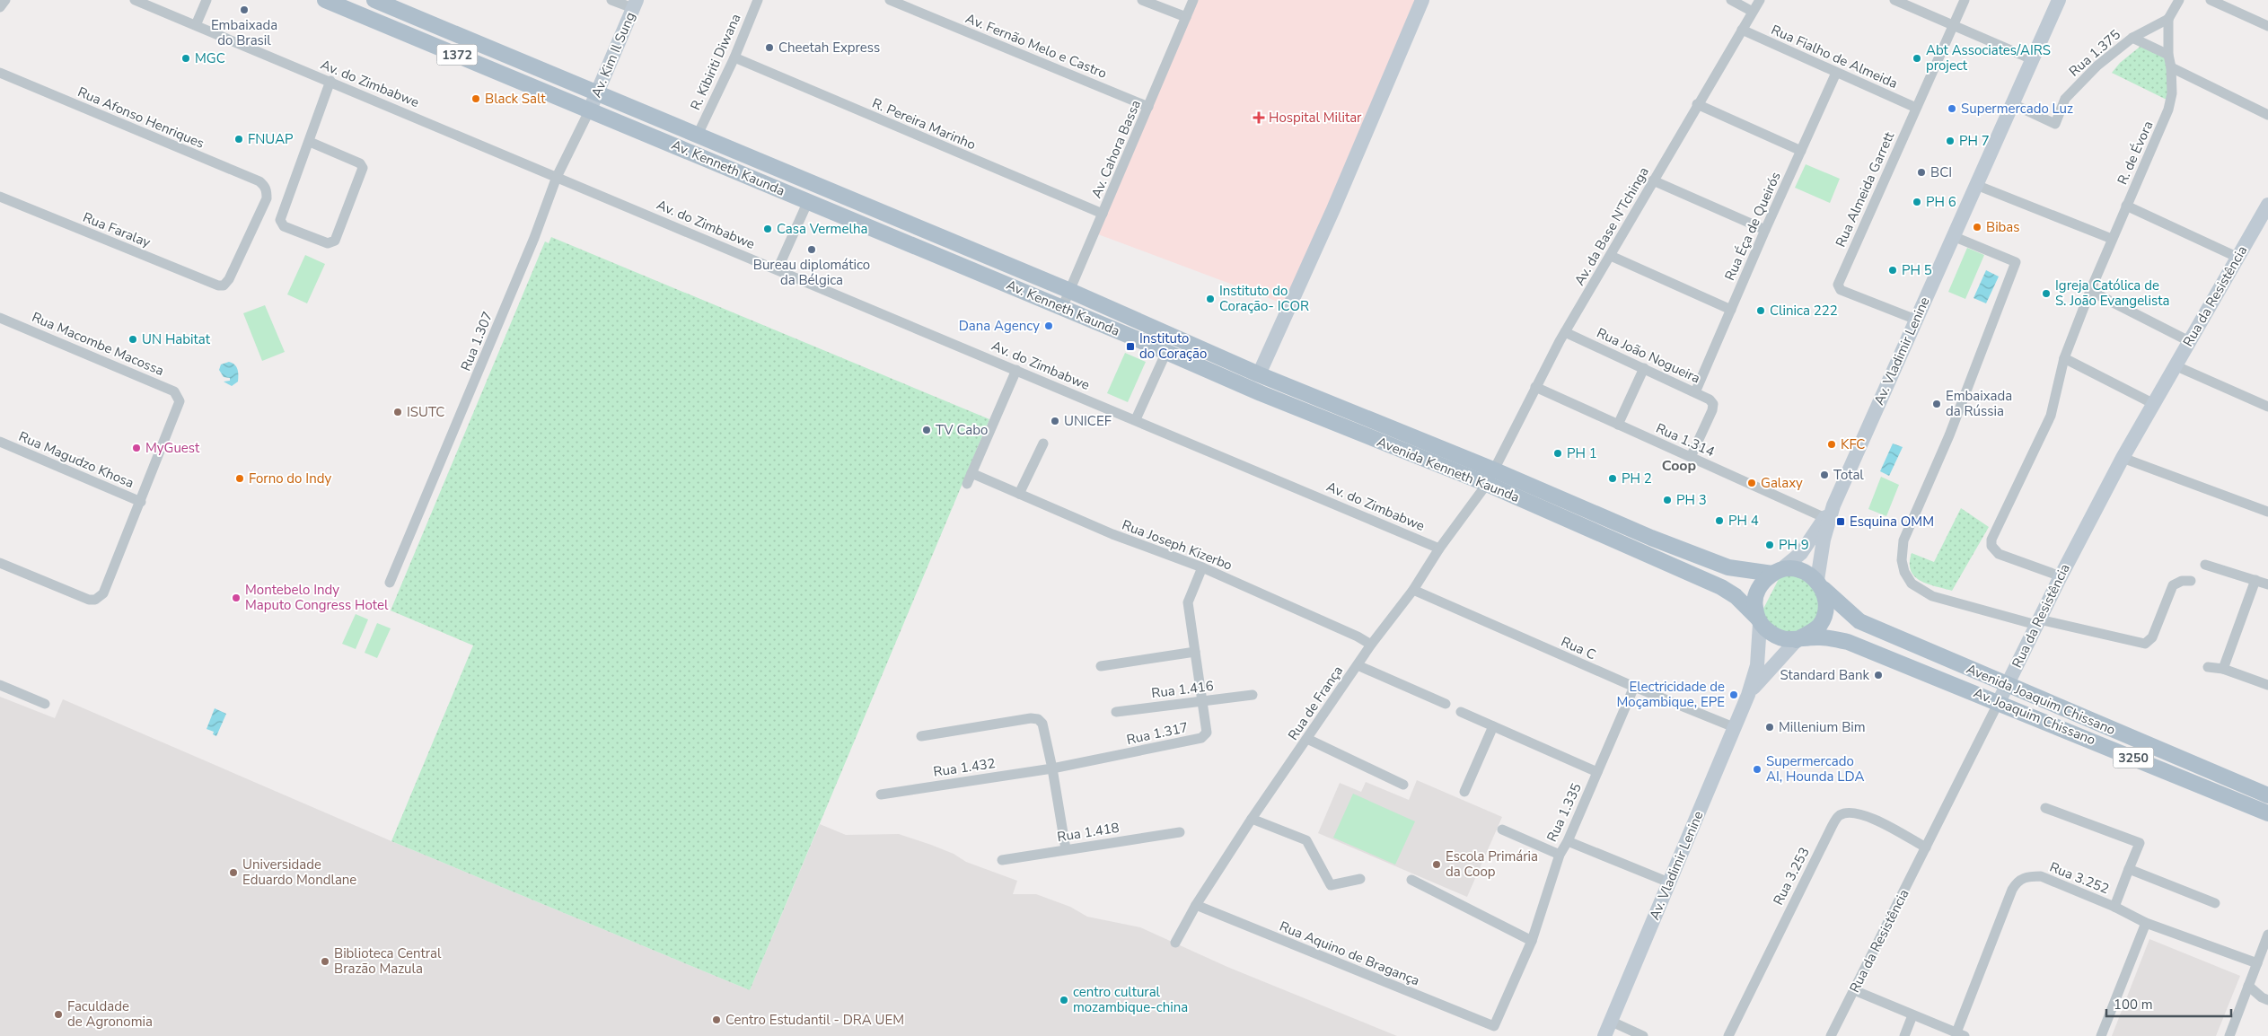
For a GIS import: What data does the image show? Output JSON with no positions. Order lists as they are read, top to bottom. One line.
{"streets":{"main road":["1372","Av. Kim Il Sung","Av. Kenneth Kaunda","Rua da Resistência","Av. Vladimir Lenine","Avenida Kenneth Kaunda","Avenida Joaquim Chissano","Av. Joaquim Chissano","3250"],"street":["Av. Fernão Melo e Castro","Rua 1.375","Rua Fialho de Almeida","R. Kibiriti Diwana","Av. do Zimbabwe","Rua Afonso Henriques","R. Pereira Marinho","Av. Cahora Bassa","R. de Évora","Rua Almeida Garrett","Av. da Base N'Tchinga","Rua Éça de Queirós","Rua Faralay","Rua 1.307","Rua Macombe Macossa","Rua João Nogueira","Rua 1.314","Rua Magudzo Khosa","Rua Joseph Kizerbo","Rua C","Rua 1.416","Rua de França","Rua 1.317","Rua 1.432","Rua 1.335","Rua 1.418","Rua 3.253","Rua 3.252","Rua Aquino de Bragança"]},"crossings":[["Av. Fernão Melo e Castro","Av. Cahora Bassa"],["Rua 1.375","R. de Évora"],["Rua 1.375","Av. Vladimir Lenine"],["Av. Kim Il Sung","Av. Kenneth Kaunda"],["Av. Kim Il Sung","Rua 1.307"],["Rua Fialho de Almeida","Rua Almeida Garrett"],["Rua Fialho de Almeida","Av. da Base N'Tchinga"],["Rua Fialho de Almeida","Rua Éça de Queirós"],["R. Kibiriti Diwana","R. Pereira Marinho"],["R. Kibiriti Diwana","Av. Kenneth Kaunda"],["Av. do Zimbabwe","Rua 1.307"],["Av. do Zimbabwe","Rua de França"],["Rua Afonso Henriques","Rua Faralay"],["R. Pereira Marinho","Av. Cahora Bassa"],["Av. Cahora Bassa","Av. Kenneth Kaunda"],["R. de Évora","Rua da Resistência"],["Av. Kenneth Kaunda","Rua 1.307"],["Av. Kenneth Kaunda","Avenida Kenneth Kaunda"],["Rua Almeida Garrett","Av. Vladimir Lenine"],["Av. da Base N'Tchinga","Rua João Nogueira"],["Av. da Base N'Tchinga","Rua 1.314"],["Av. da Base N'Tchinga","Avenida Kenneth Kaunda"],["Av. da Base N'Tchinga","Rua de França"],["Rua Éça de Queirós","Rua João Nogueira"],["Rua da Resistência","Avenida Joaquim Chissano"],["Rua da Resistência","Av. Joaquim Chissano"],["Rua da Resistência","Rua 3.253"],["Rua Macombe Macossa","Rua Magudzo Khosa"],["Av. Vladimir Lenine","Rua 1.314"],["Av. Vladimir Lenine","Avenida Kenneth Kaunda"],["Av. Vladimir Lenine","Rua C"],["Av. Vladimir Lenine","Avenida Joaquim Chissano"],["Av. Vladimir Lenine","Av. Joaquim Chissano"],["Rua João Nogueira","Rua 1.314"],["Avenida Kenneth Kaunda","Avenida Joaquim Chissano"],["Avenida Kenneth Kaunda","Rua de França"],["Avenida Kenneth Kaunda","Av. Joaquim Chissano"],["Rua Joseph Kizerbo","Rua de França"],["Rua Joseph Kizerbo","Rua 1.317"],["Rua C","Rua de França"],["Rua C","Rua 1.335"],["Rua 1.416","Rua 1.317"],["Avenida Joaquim Chissano","Av. Joaquim Chissano"],["Rua de França","Rua Aquino de Bragança"],["Rua 1.317","Rua 1.432"],["Rua 1.335","Rua Aquino de Bragança"]],"districts":["Coop"],"places":{"other":["Embaixada do Brasil","Cheetah Express","MGC","Abt Associates/AIRS project","Black Salt","Supermercado Luz","FNUAP","PH 7","BCI","PH 6","Bibas","Casa Vermelha","Bureau diplomático da Bélgica","PH 5","Igreja Católica de S. João Evangelista","Instituto do Coração- ICOR","Clinica 222","Dana Agency","UN Habitat","Embaixada da Rússia","ISUTC","UNICEF","TV Cabo","KFC","MyGuest","PH 1","Total","Forno do Indy","PH 2","Galaxy","PH 3","PH 4","PH 9","Montebelo Indy Maputo Congress Hotel","Standard Bank","Electricidade de Moçambique, EPE","Millenium Bim","Supermercado AI, Hounda LDA","Escola Primária da Coop","Universidade Eduardo Mondlane","Biblioteca Central Brazão Mazula","centro cultural mozambique-china","Faculdade de Agronomia","Centro Estudantil - DRA UEM"],"health":["Hospital Militar"],"transit":["Instituto do Coração","Esquina OMM"]},"scale_bar":"100 m"}
